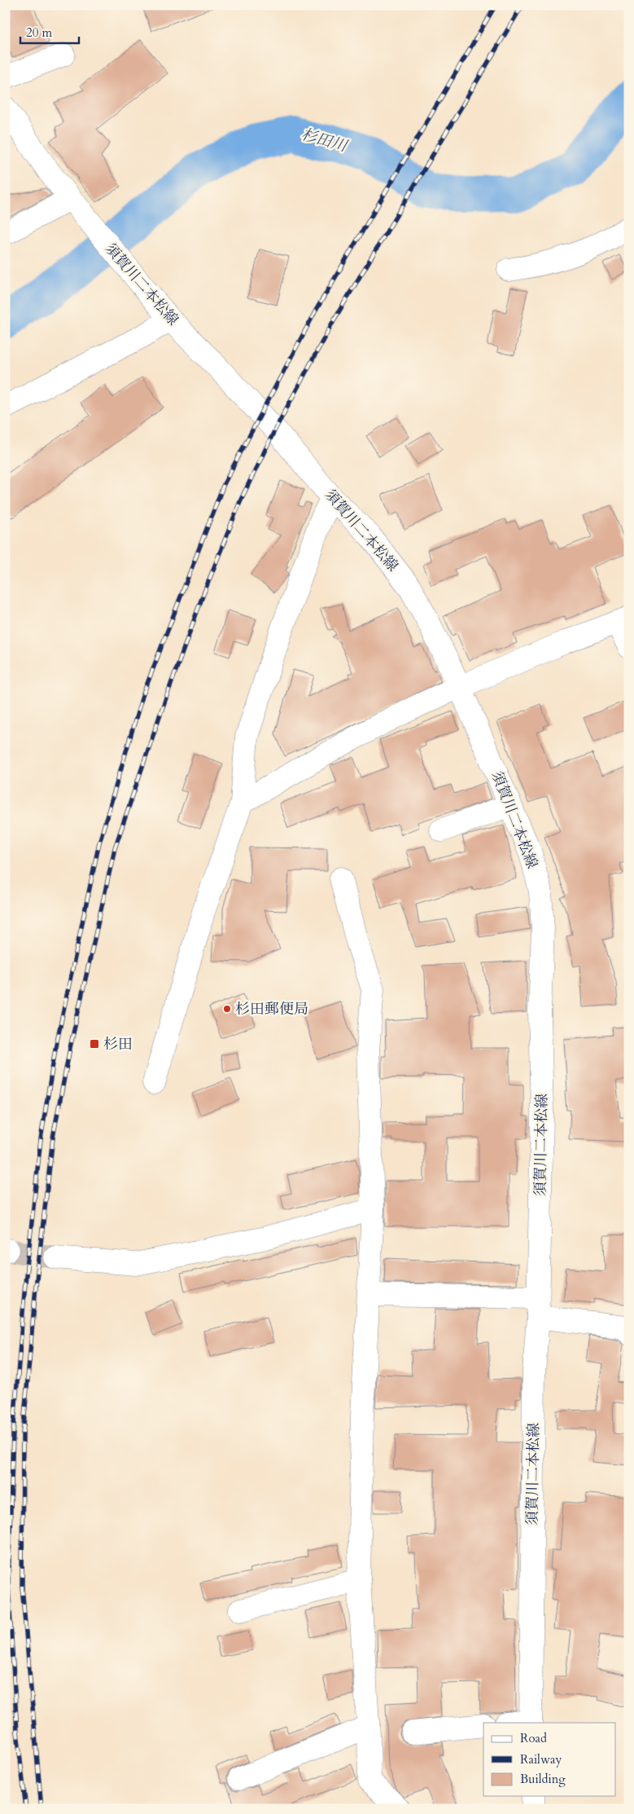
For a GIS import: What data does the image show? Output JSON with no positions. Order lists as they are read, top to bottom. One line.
{"streets":{"street":["須賀川二本松線"]},"water":["杉田川"],"places":{"other":["杉田郵便局"],"transit":["杉田"]},"legend":["Road","Railway","Building"],"scale_bar":"20 m"}
